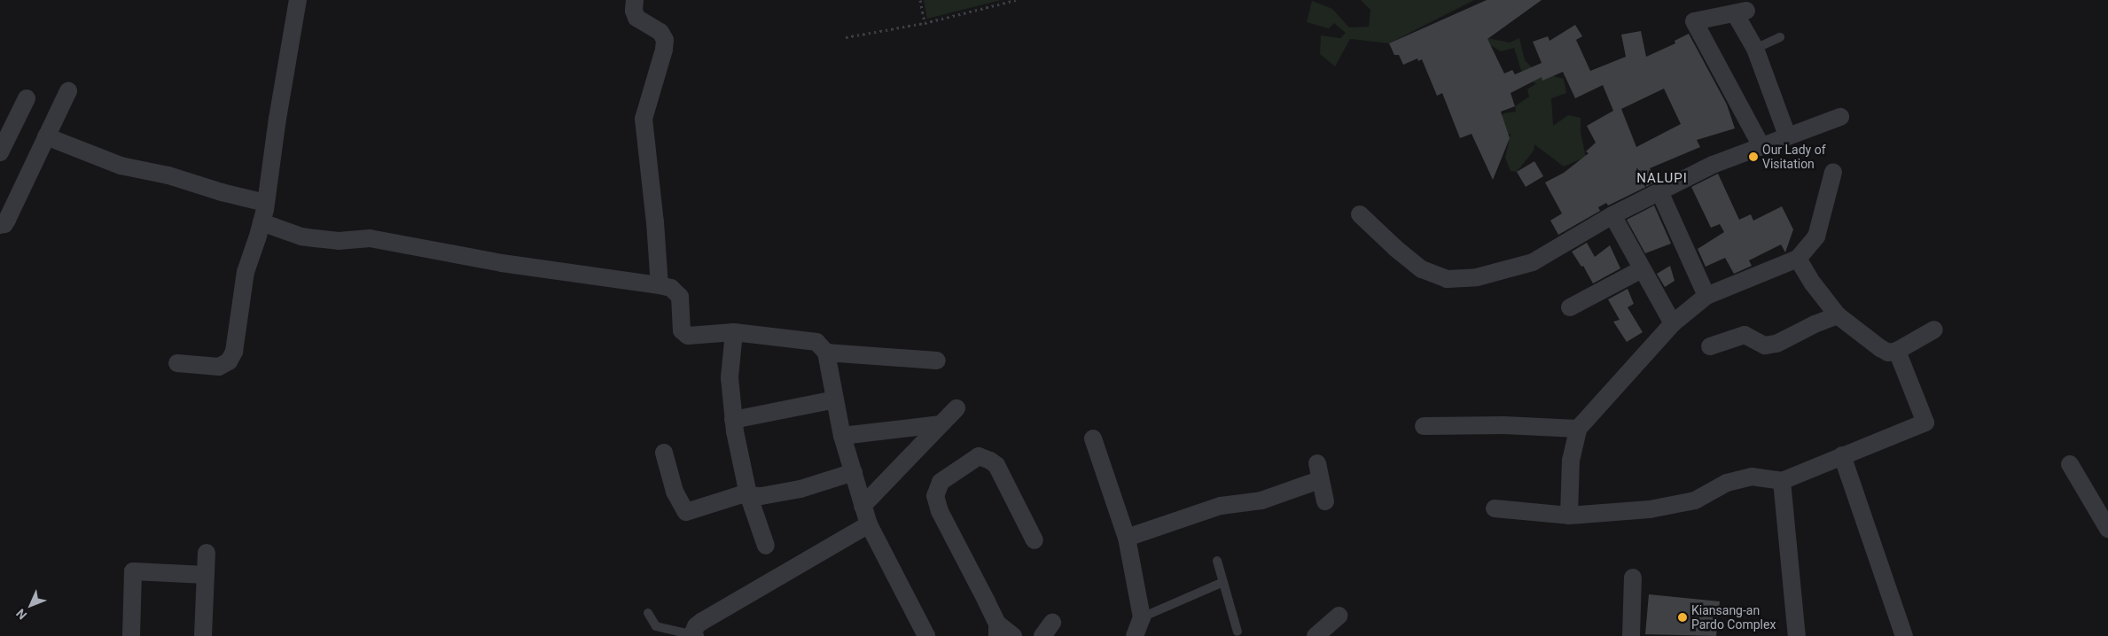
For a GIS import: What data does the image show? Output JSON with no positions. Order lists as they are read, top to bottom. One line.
{"districts":["NALUPI"],"places":["Our Lady of Visitation","Kiansang-an Pardo Complex"],"north":"bottom left"}
